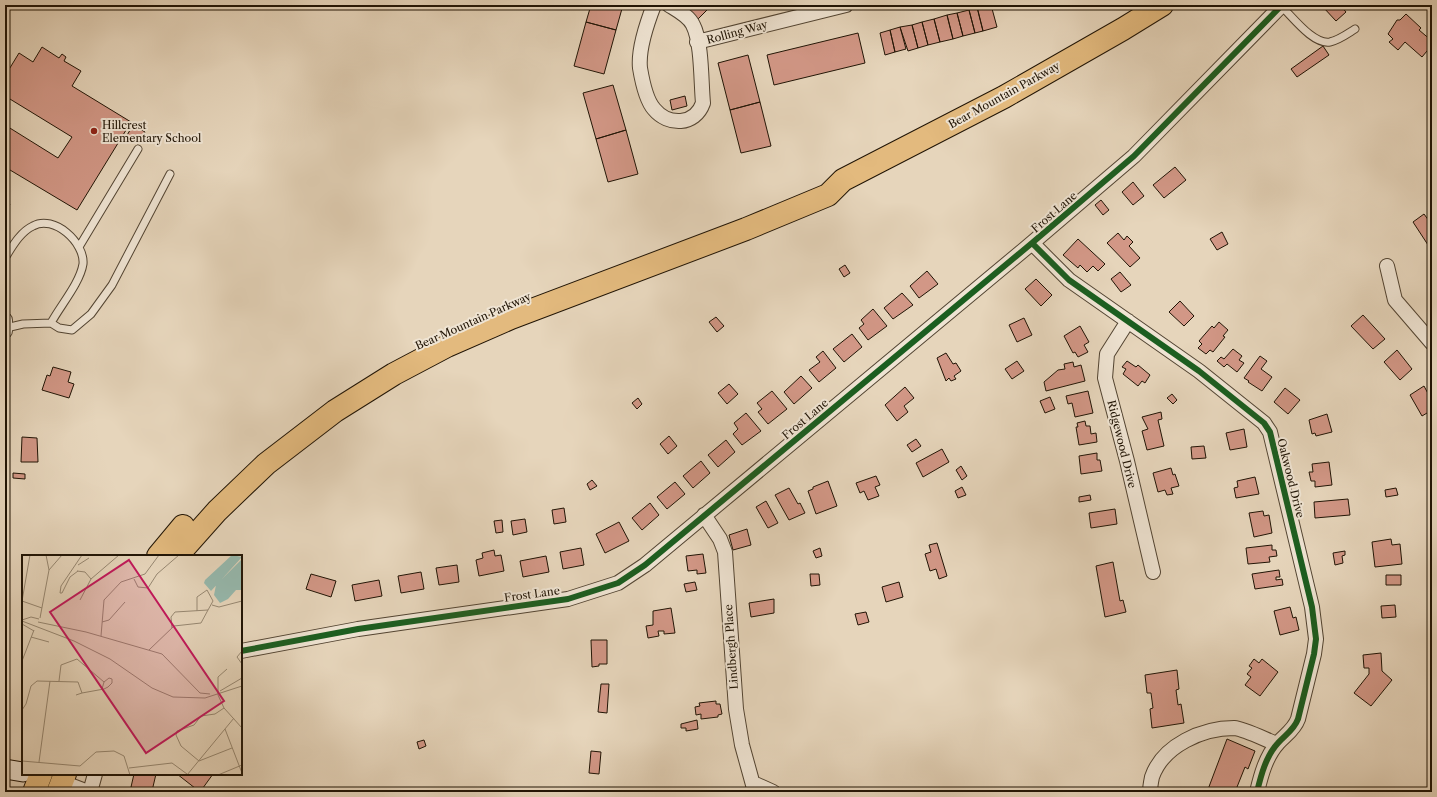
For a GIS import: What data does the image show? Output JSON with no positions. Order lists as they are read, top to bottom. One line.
{"streets":{"highway":["Bear Mountain Parkway"],"street":["Rolling Way","Frost Lane","Ridgewood Drive","Oakwood Drive","Lindbergh Place"]},"crossings":[["Frost Lane","Oakwood Drive"],["Frost Lane","Lindbergh Place"],["Ridgewood Drive","Oakwood Drive"]],"places":["Hillcrest Elementary School"]}
